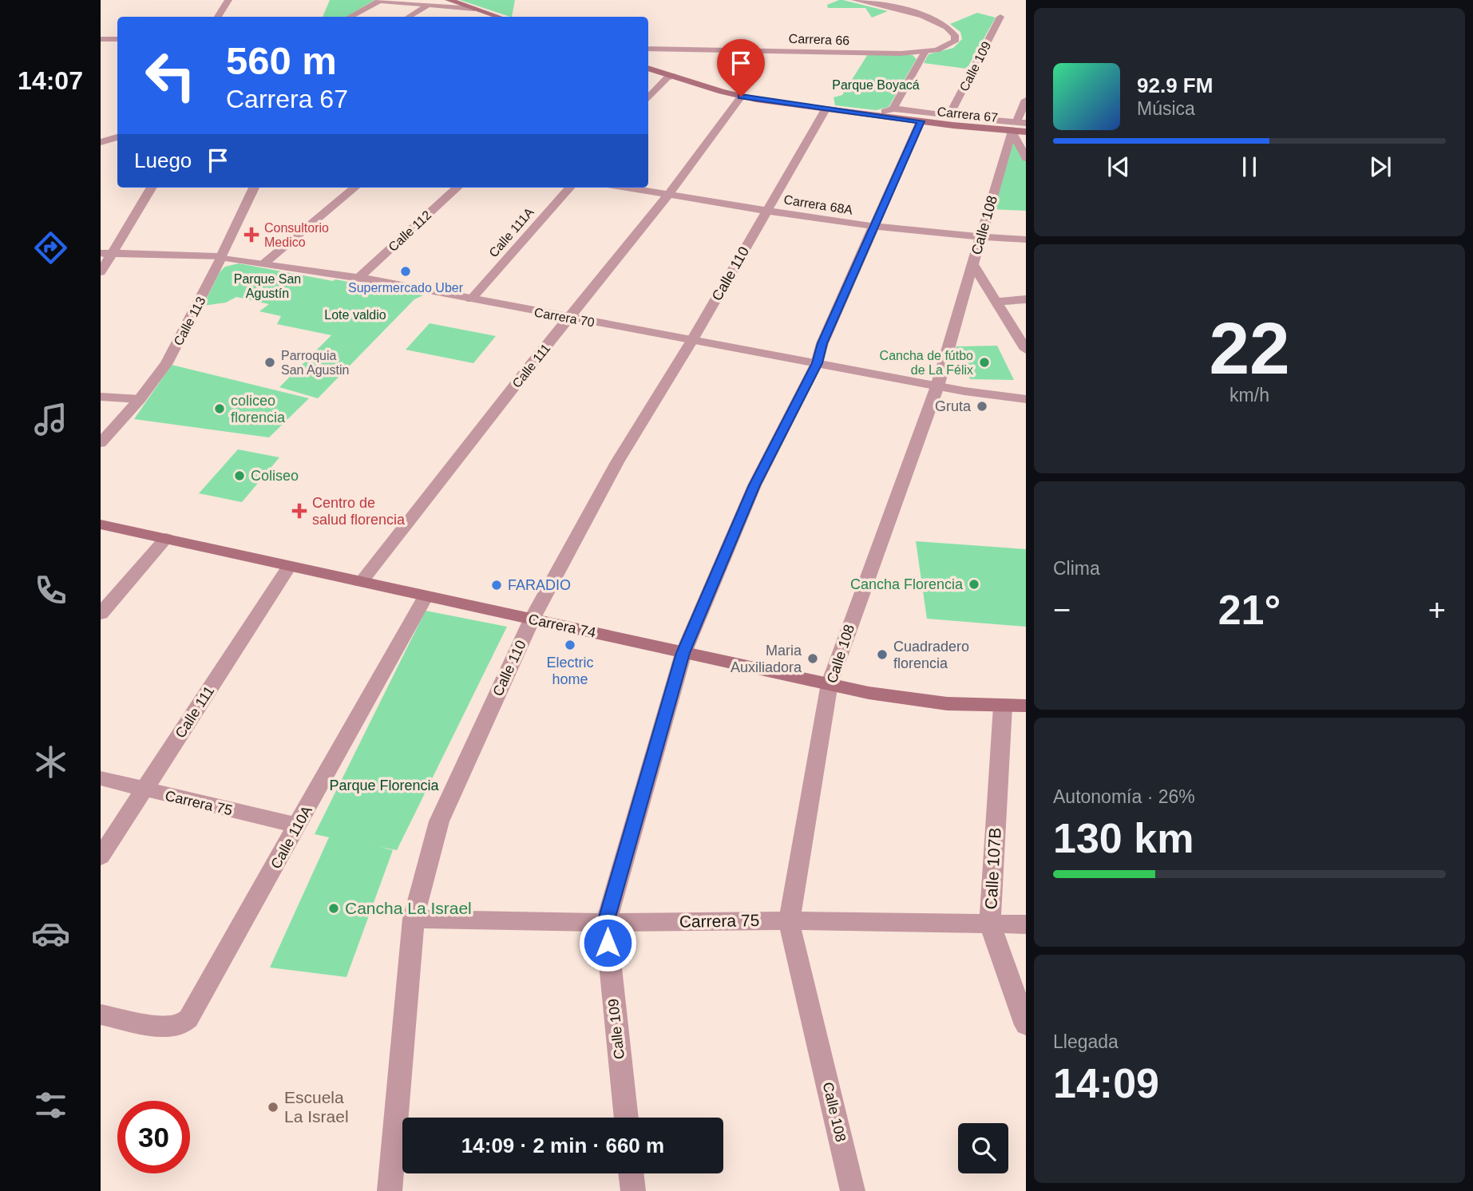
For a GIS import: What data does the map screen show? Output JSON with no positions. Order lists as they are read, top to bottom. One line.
{"streets":{"main road":["Carrera 67","Carrera 74"],"street":["Carrera 66","Calle 109","Carrera 68A","Calle 108","Calle 112","Calle 111A","Calle 110","Carrera 70","Calle 113","Calle 111","Carrera 75","Calle 110A","Calle 107B"]},"crossings":[["Calle 109","Carrera 67"],["Calle 109","Carrera 68A"],["Calle 109","Carrera 70"],["Calle 109","Carrera 74"],["Calle 109","Carrera 75"],["Carrera 67","Calle 108"],["Carrera 67","Calle 110"],["Carrera 67","Calle 111"],["Carrera 68A","Calle 108"],["Carrera 68A","Calle 110"],["Carrera 68A","Calle 111"],["Calle 108","Carrera 70"],["Calle 108","Carrera 74"],["Calle 108","Carrera 75"],["Calle 112","Carrera 70"],["Calle 111A","Carrera 70"],["Calle 110","Carrera 70"],["Calle 110","Carrera 74"],["Calle 110","Carrera 75"],["Carrera 70","Calle 113"],["Carrera 70","Calle 111"],["Calle 111","Carrera 74"],["Calle 111","Carrera 75"],["Carrera 74","Calle 110A"],["Carrera 74","Calle 107B"],["Carrera 75","Calle 110A"],["Carrera 75","Calle 107B"]],"parks":["Parque Boyacá","Parque San Agustín","Lote valdio","Parque Florencia"],"places":{"health":["Consultorio Medico","Centro de salud florencia"],"other":["Supermercado Uber","Parroquia San Agustin","Cancha de fútbo de La Félix","Gruta","coliceo florencia","Coliseo","Cancha Florencia","FARADIO","Electric home","Cuadradero florencia","Maria Auxiliadora","Cancha La Israel","Escuela La Israel"]},"page":{"tabs":"14:07","turn":["560 m","Carrera 67"],"song":["92.9 FM","Música"],"then":"Luego","tile":[["22","km/h"],"Clima",["Autonomía · 26%","130 km"],["Llegada","14:09"]],"heat":["−","21°","+"],"limit":"30","trip":"14:09 · 2 min · 660 m"}}
